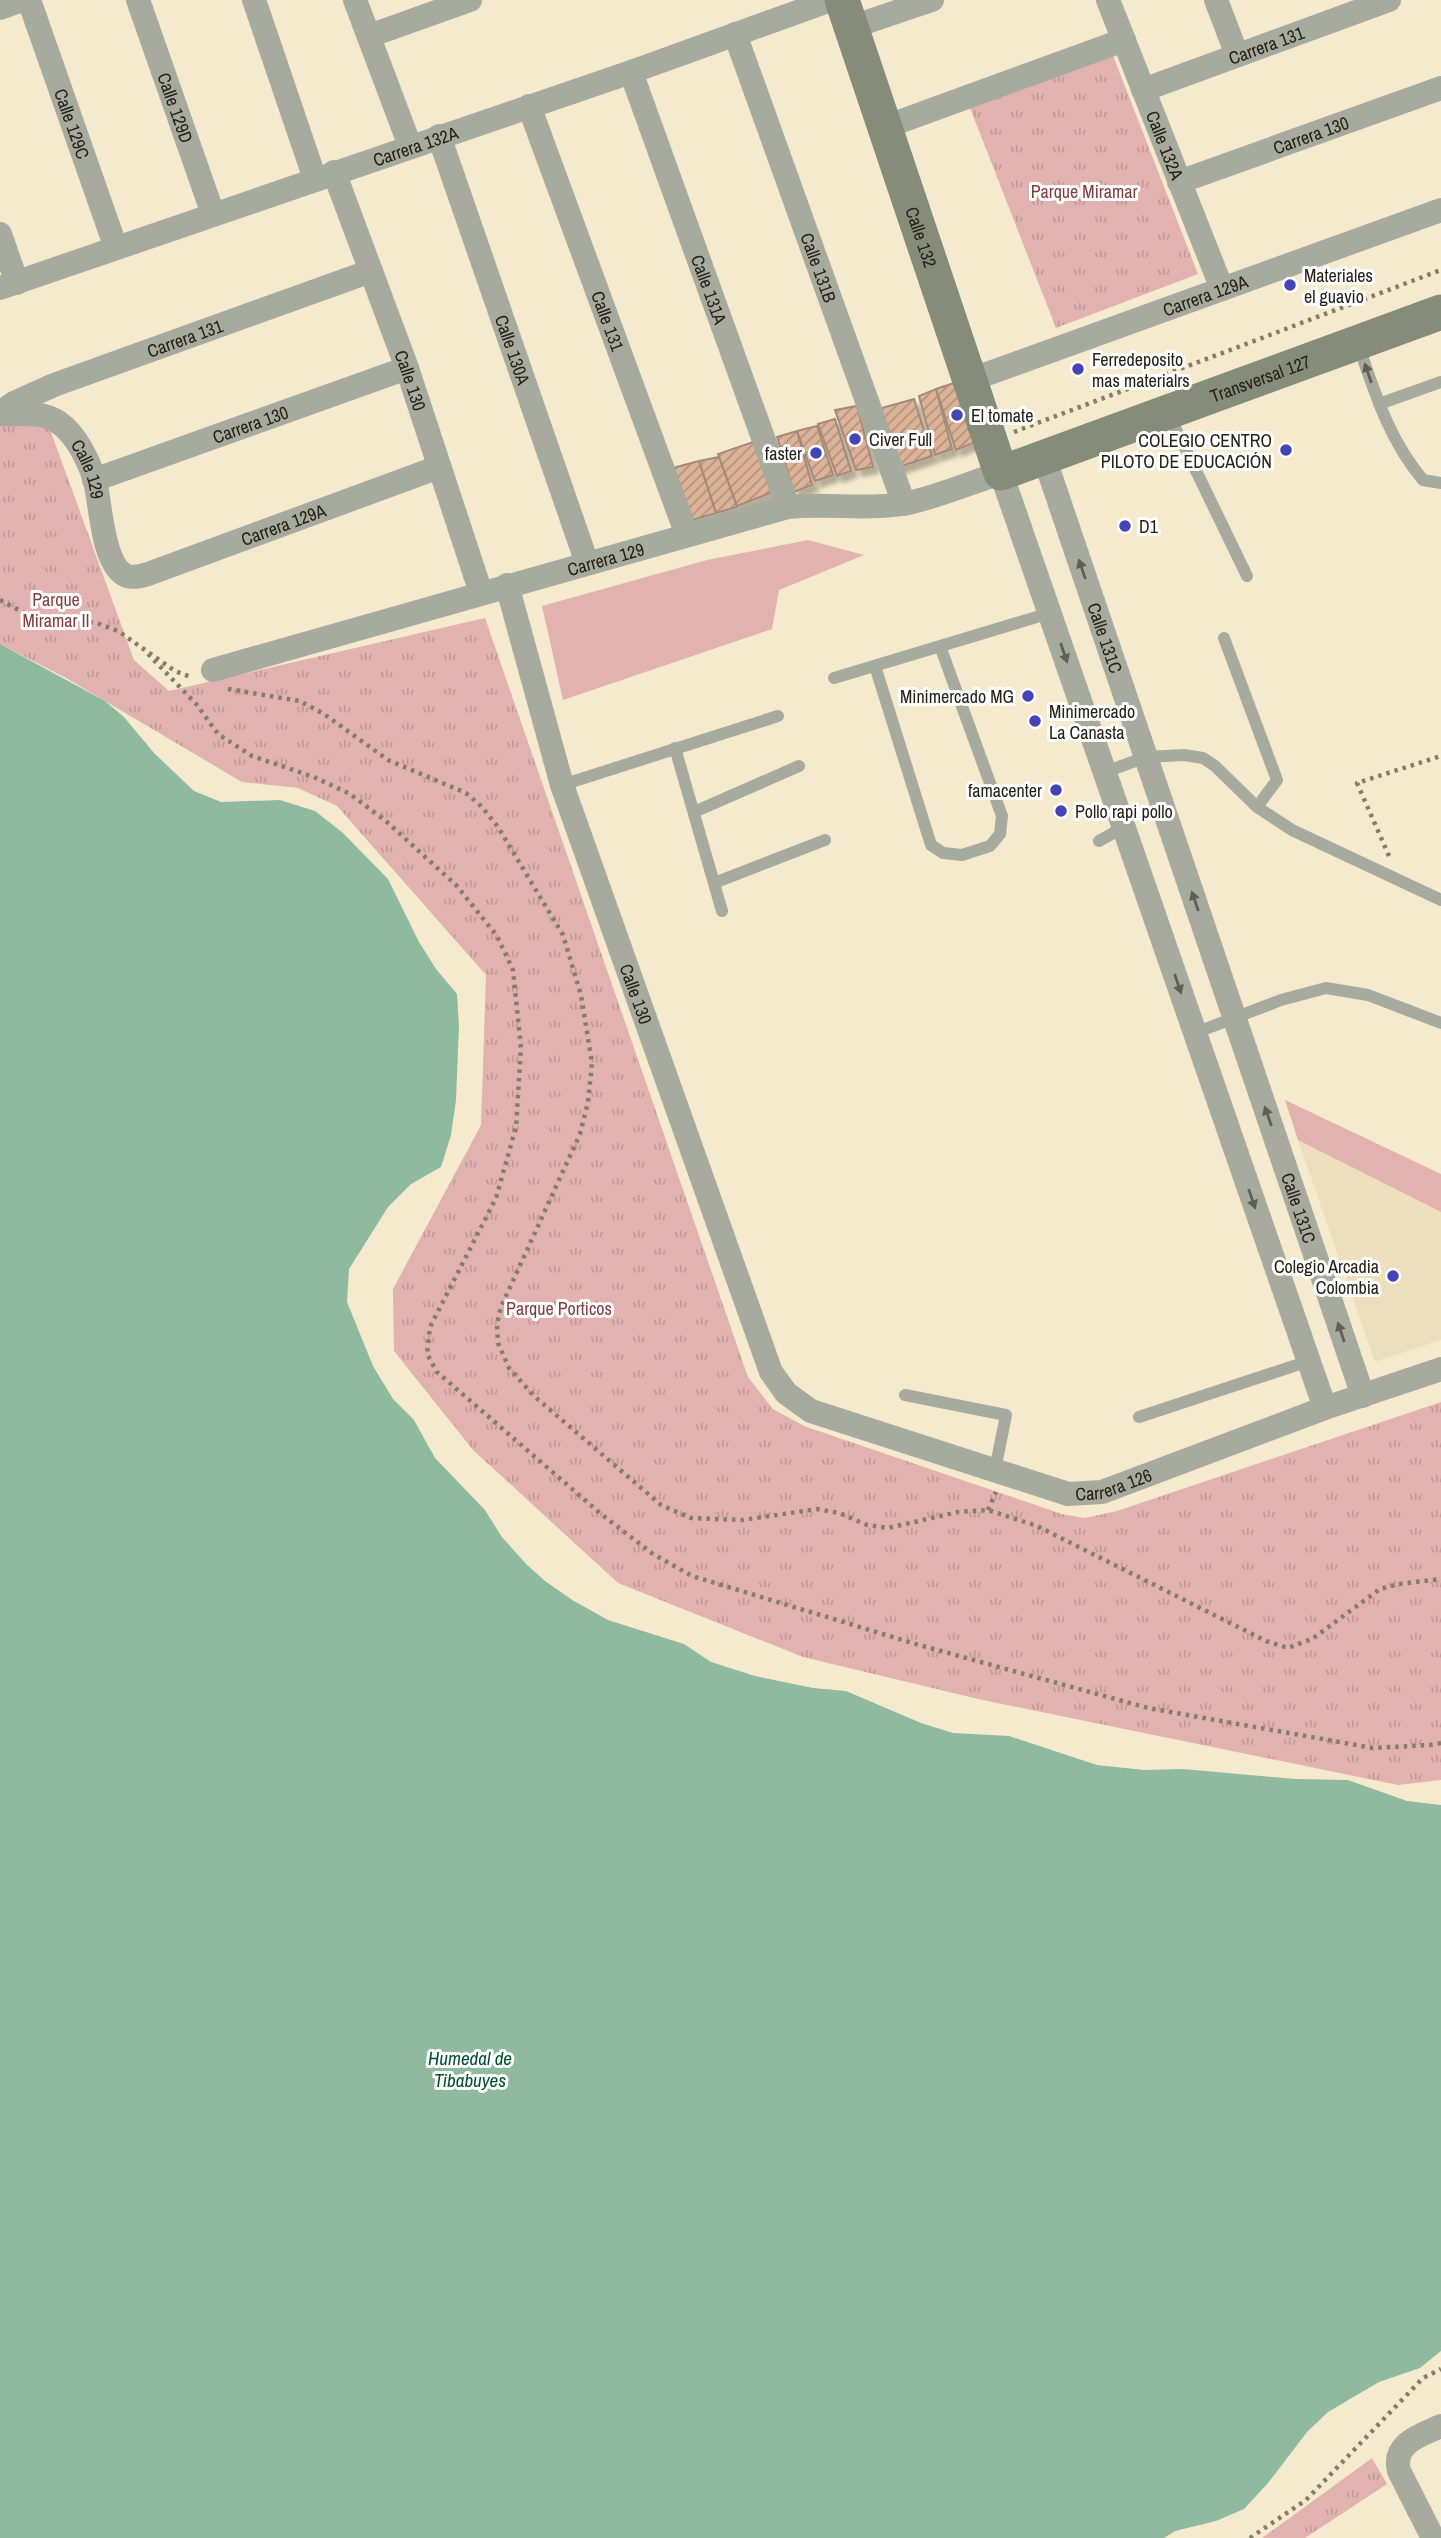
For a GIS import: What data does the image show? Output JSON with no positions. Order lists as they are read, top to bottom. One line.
{"streets":{"street":["Carrera 131","Calle 129D","Calle 129C","Carrera 130","Carrera 132A","Calle 132A","Calle 132","Calle 131B","Calle 131A","Carrera 129A","Calle 131","Calle 130A","Transversal 127","Calle 130","Calle 129","Carrera 129","Calle 131C","Carrera 126"]},"crossings":[["Carrera 131","Calle 132A"],["Carrera 131","Calle 130"],["Carrera 131","Calle 129"],["Calle 129D","Carrera 132A"],["Calle 129C","Carrera 132A"],["Carrera 130","Calle 132A"],["Carrera 130","Calle 130"],["Carrera 130","Calle 129"],["Carrera 132A","Calle 131B"],["Carrera 132A","Calle 131A"],["Carrera 132A","Calle 131"],["Carrera 132A","Calle 130A"],["Carrera 132A","Calle 130"],["Calle 132A","Carrera 129A"],["Calle 132","Carrera 129A"],["Calle 132","Transversal 127"],["Calle 132","Carrera 129"],["Calle 131B","Carrera 129"],["Calle 131A","Carrera 129"],["Carrera 129A","Calle 130"],["Carrera 129A","Calle 129"],["Calle 131","Carrera 129"],["Calle 130A","Carrera 129"],["Transversal 127","Carrera 129"],["Transversal 127","Calle 131C"],["Calle 130","Carrera 129"],["Calle 130","Carrera 126"],["Calle 131C","Carrera 126"]],"water":["Humedal de Tibabuyes"],"parks":["Parque Miramar","Parque Miramar II","Parque Porticos"],"places":["Materiales el guavio","Ferredeposito mas materialrs","El tomate","Civer Full","COLEGIO CENTRO PILOTO DE EDUCACIÓN","faster","D1","Minimercado MG","Minimercado La Canasta","famacenter","Pollo rapi pollo","Colegio Arcadia Colombia"]}
